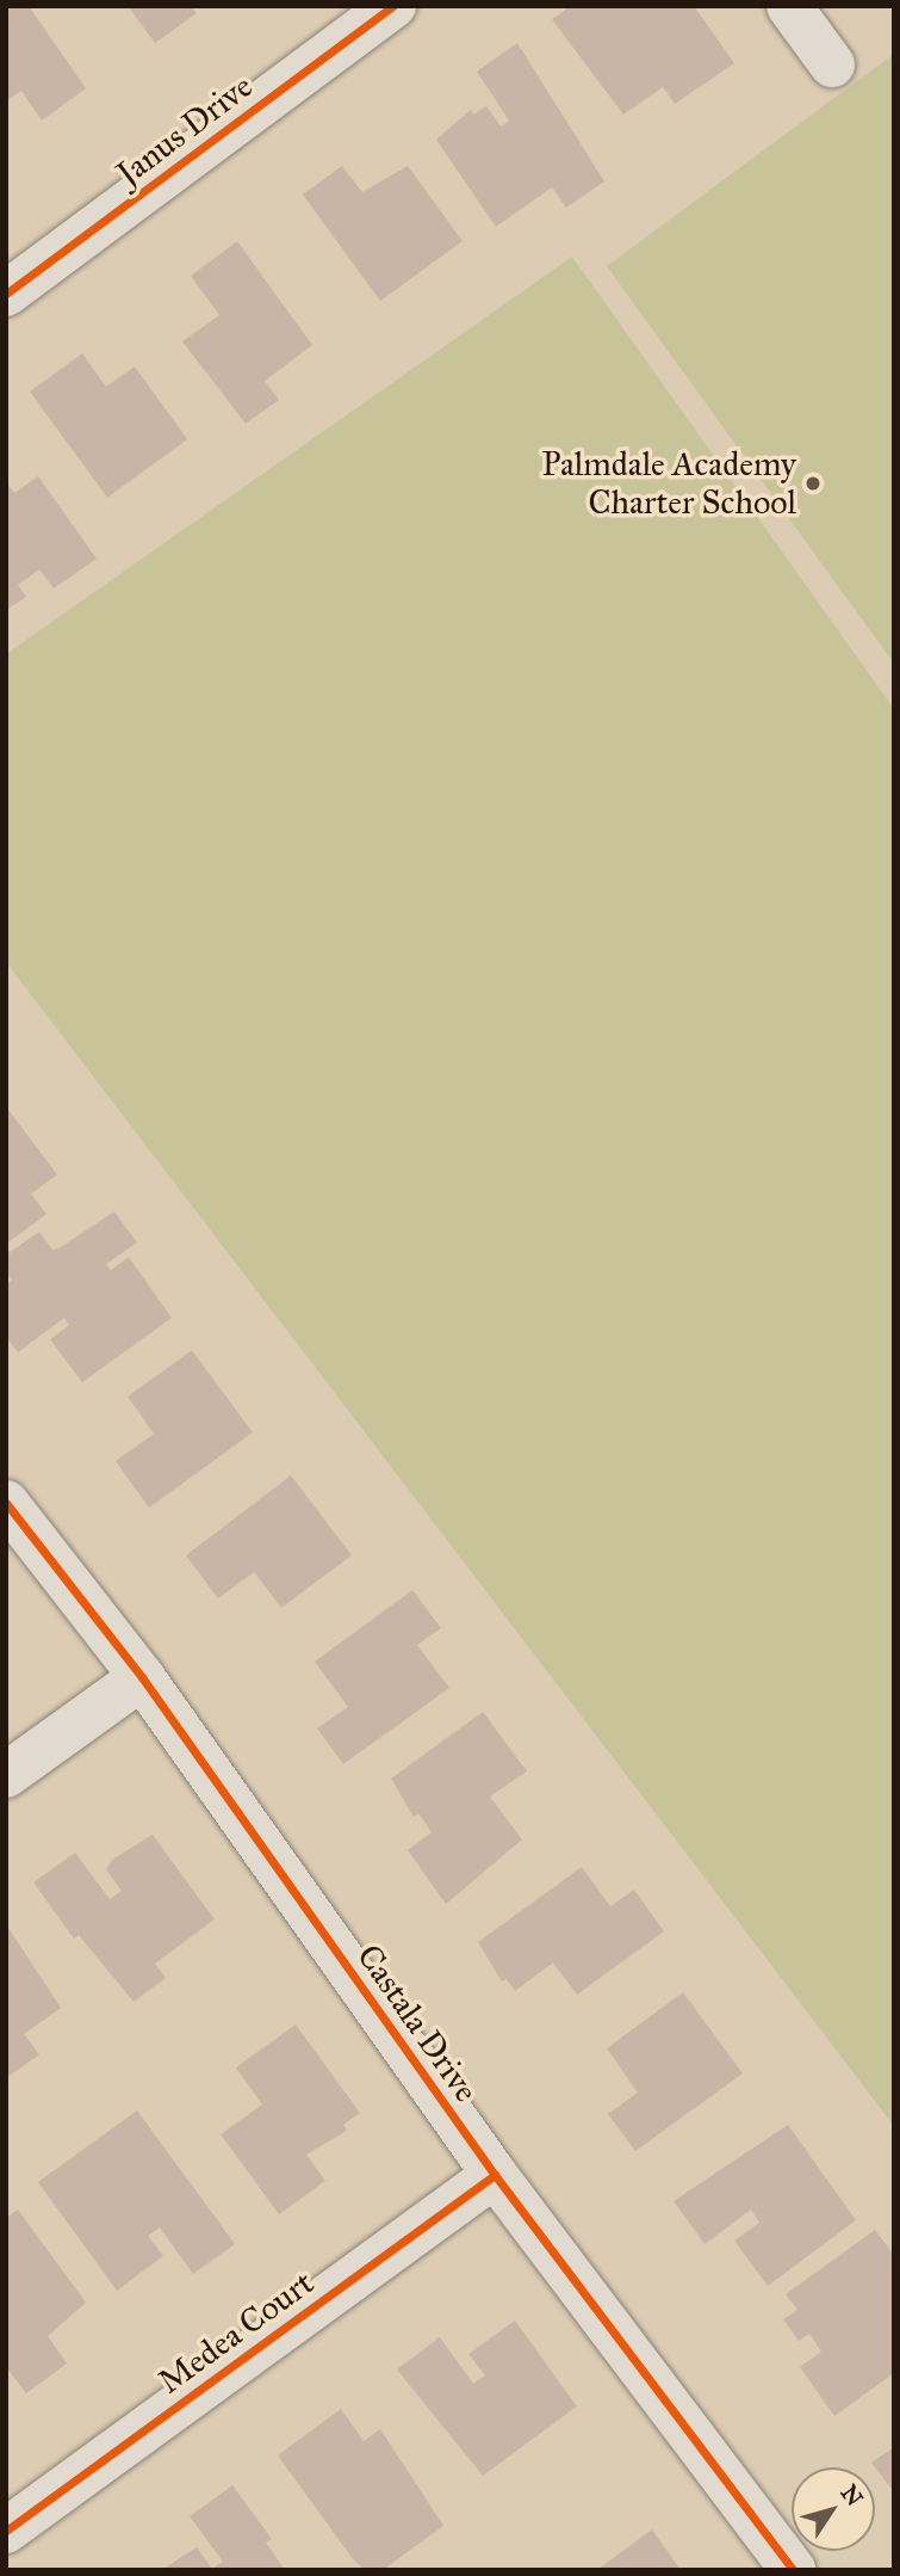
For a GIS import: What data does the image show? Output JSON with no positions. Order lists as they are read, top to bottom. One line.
{"streets":{"street":["Janus Drive","Castala Drive","Medea Court"]},"crossings":[["Castala Drive","Medea Court"]],"places":["Palmdale Academy Charter School"],"north":"top right"}
